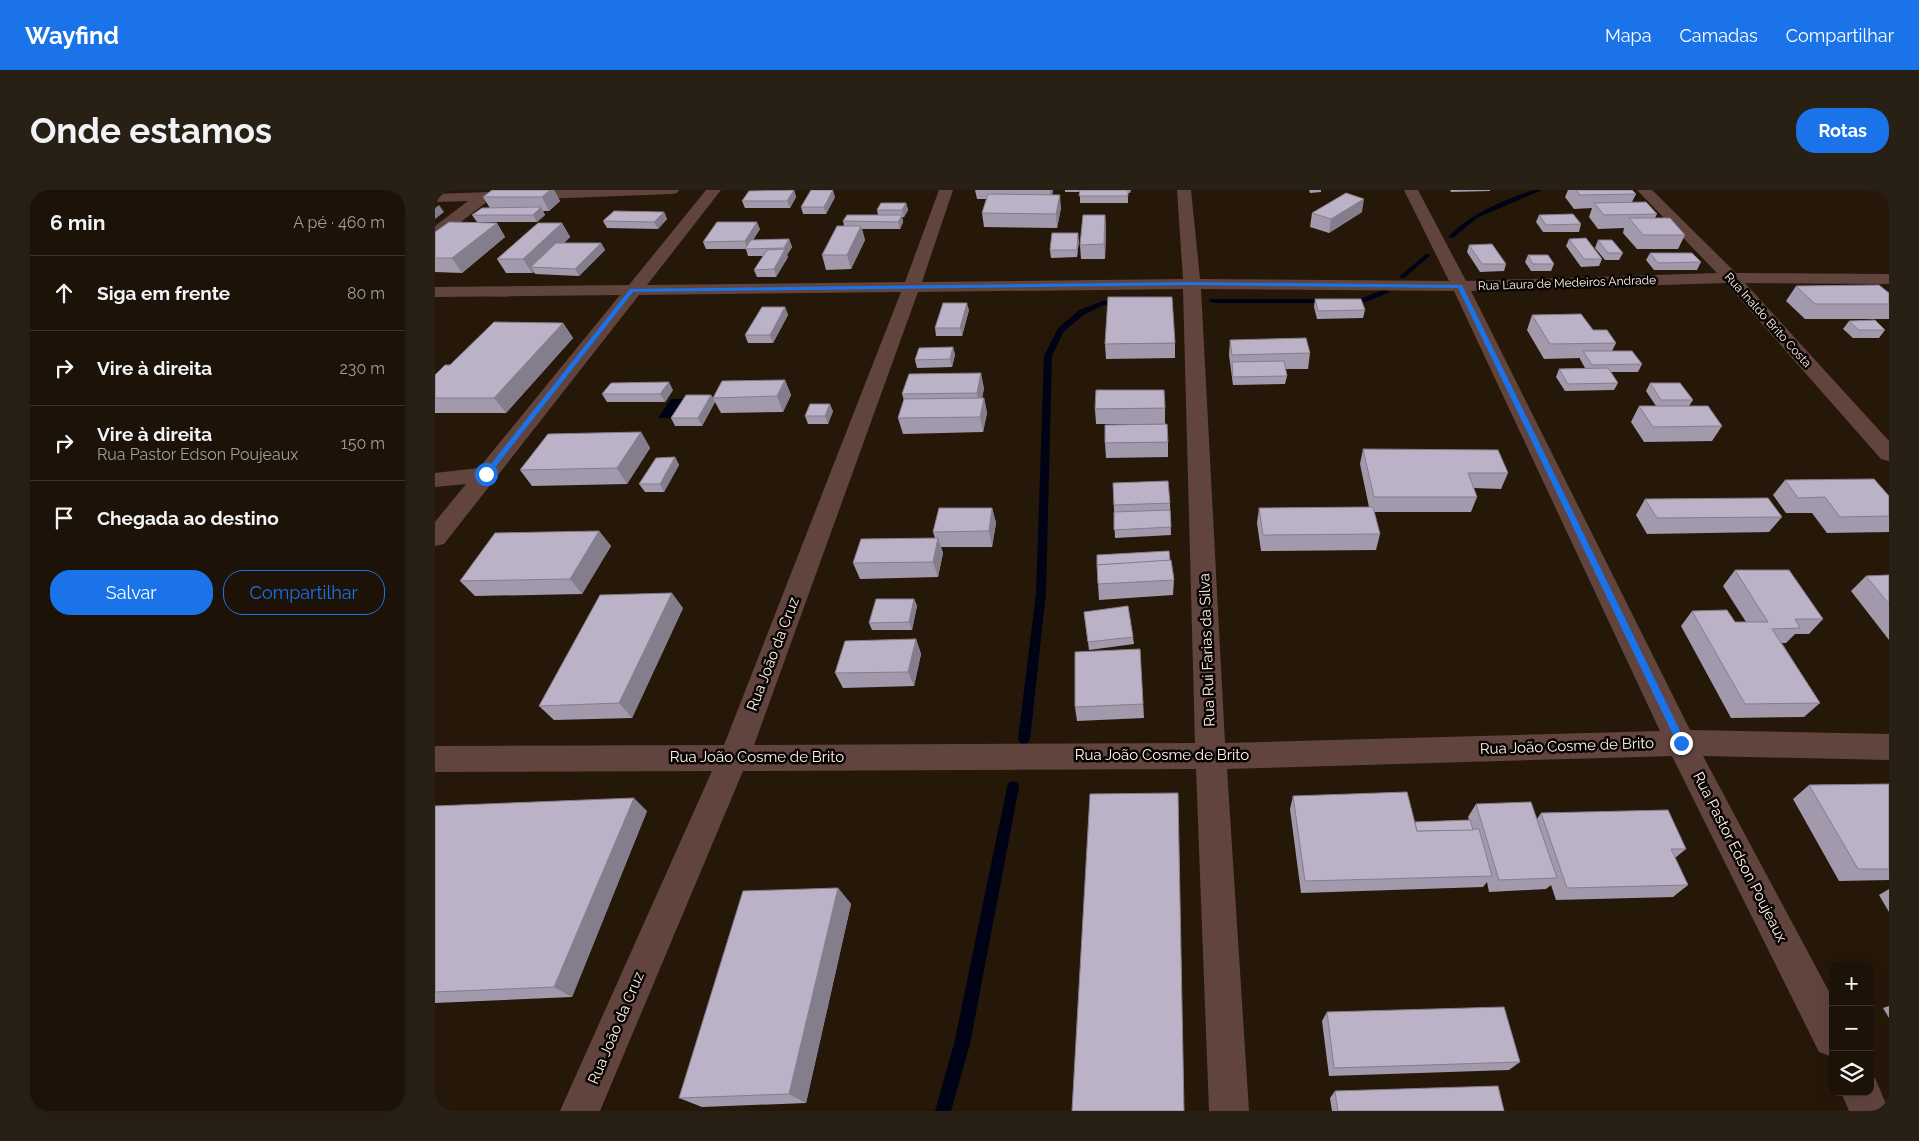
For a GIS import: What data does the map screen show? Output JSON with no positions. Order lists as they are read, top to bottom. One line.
{"streets":{"street":["Rua Laura de Medeiros Andrade","Rua Inaldo Brito Costa","Rua Rui Farias da Silva","Rua João da Cruz","Rua João Cosme de Brito","Rua Pastor Edson Poujeaux"]},"crossings":[["Rua Laura de Medeiros Andrade","Rua Inaldo Brito Costa"],["Rua Laura de Medeiros Andrade","Rua Rui Farias da Silva"],["Rua Laura de Medeiros Andrade","Rua João da Cruz"],["Rua Laura de Medeiros Andrade","Rua Pastor Edson Poujeaux"],["Rua Rui Farias da Silva","Rua João Cosme de Brito"],["Rua João da Cruz","Rua João Cosme de Brito"],["Rua João Cosme de Brito","Rua Pastor Edson Poujeaux"]],"page":{"header":"Wayfind","nav":["Mapa","Camadas","Compartilhar"],"buttons":["Rotas",["Salvar","Compartilhar"]],"title":"Onde estamos","heading":["6 min","A pé · 460 m"],"list":[["Siga em frente","80 m"],["Vire à direita","230 m"],["Vire à direita","Rua Pastor Edson Poujeaux","150 m"],"Chegada ao destino"],"map_buttons":["+","−"]}}
